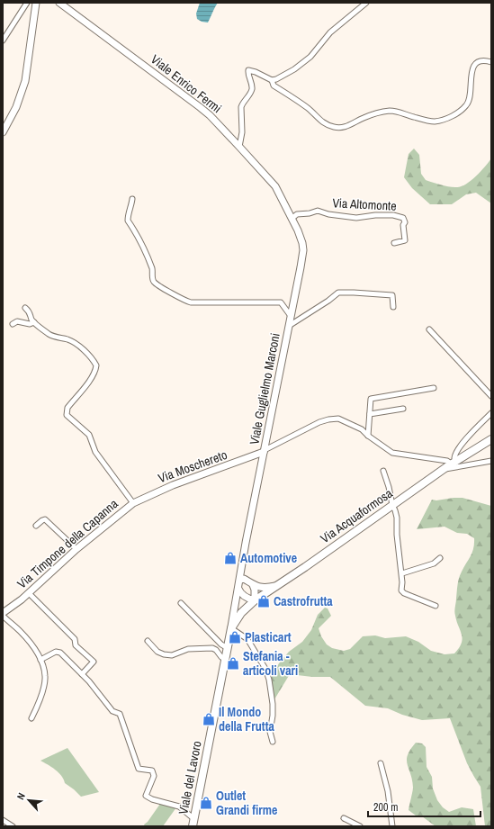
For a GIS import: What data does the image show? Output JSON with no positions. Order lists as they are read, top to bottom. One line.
{"streets":{"main road":["Viale Enrico Fermi","Viale Guglielmo Marconi","Via Moschereto","Via Acquaformosa","Via Timpone della Capanna","Viale del Lavoro"],"street":["Via Altomonte"]},"crossings":[["Viale Enrico Fermi","Via Altomonte"],["Viale Enrico Fermi","Viale Guglielmo Marconi"],["Via Altomonte","Viale Guglielmo Marconi"],["Viale Guglielmo Marconi","Via Moschereto"],["Viale Guglielmo Marconi","Via Acquaformosa"],["Viale Guglielmo Marconi","Viale del Lavoro"],["Via Moschereto","Via Timpone della Capanna"],["Via Acquaformosa","Viale del Lavoro"]],"places":{"shop":["Automotive","Castrofrutta","Plasticart","Stefania - articoli vari","Il Mondo della Frutta","Outlet Grandi firme"]},"scale_bar":"200 m","north":"top left"}
